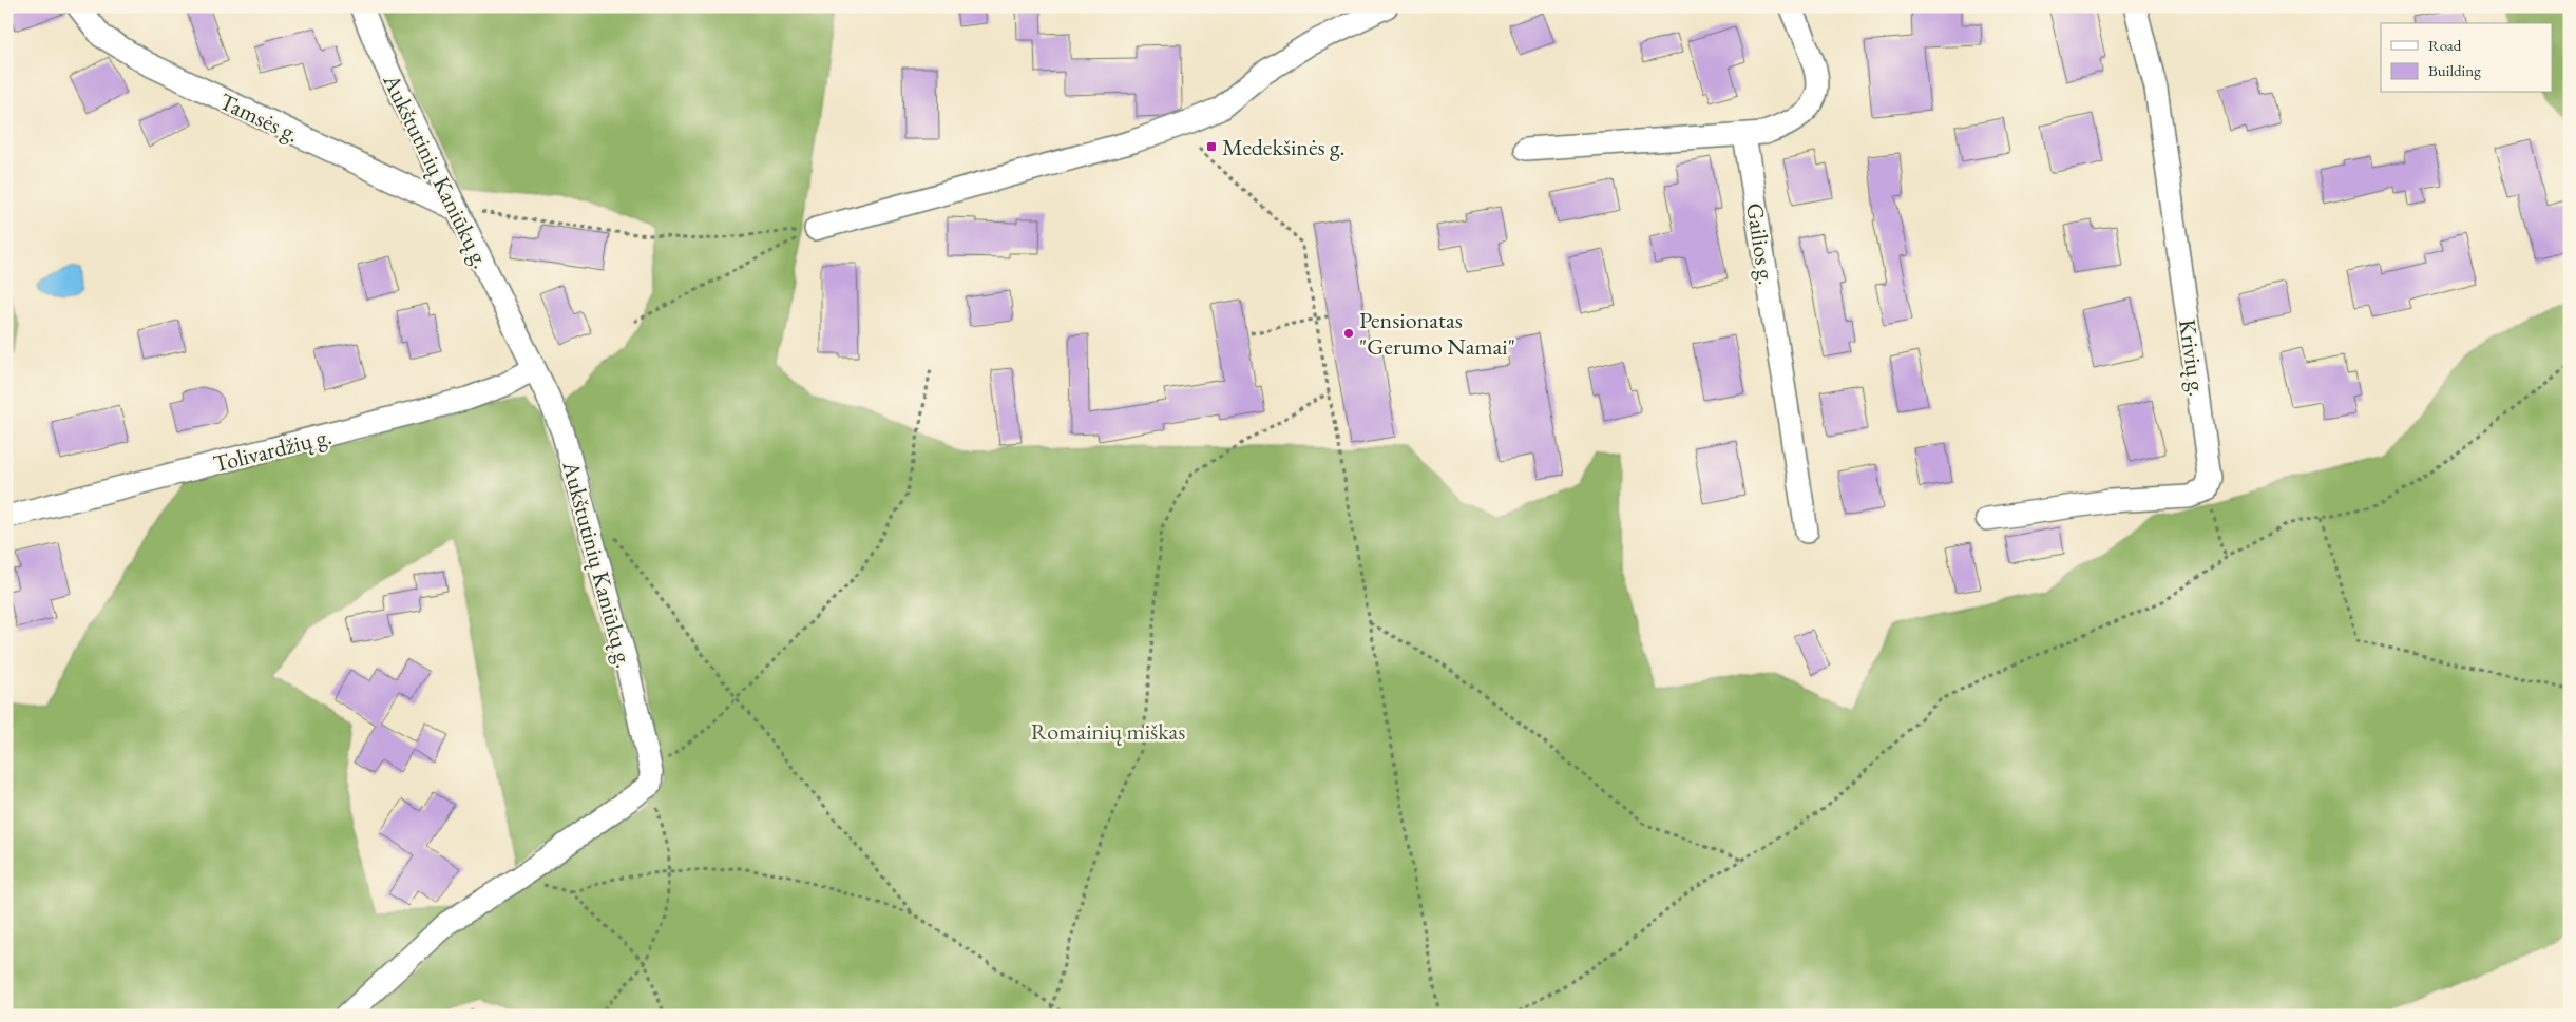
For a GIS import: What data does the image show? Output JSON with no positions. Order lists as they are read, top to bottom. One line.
{"streets":{"street":["Tamsės g.","Aukštutinių Kaniūkų g.","Gailios g.","Krivių g.","Tolivardžių g."]},"crossings":[["Tamsės g.","Aukštutinių Kaniūkų g."],["Aukštutinių Kaniūkų g.","Tolivardžių g."]],"parks":["Romainių miškas"],"places":{"transit":["Medekšinės g."],"other":["Pensionatas \"Gerumo Namai\""]},"legend":["Road","Building"]}
